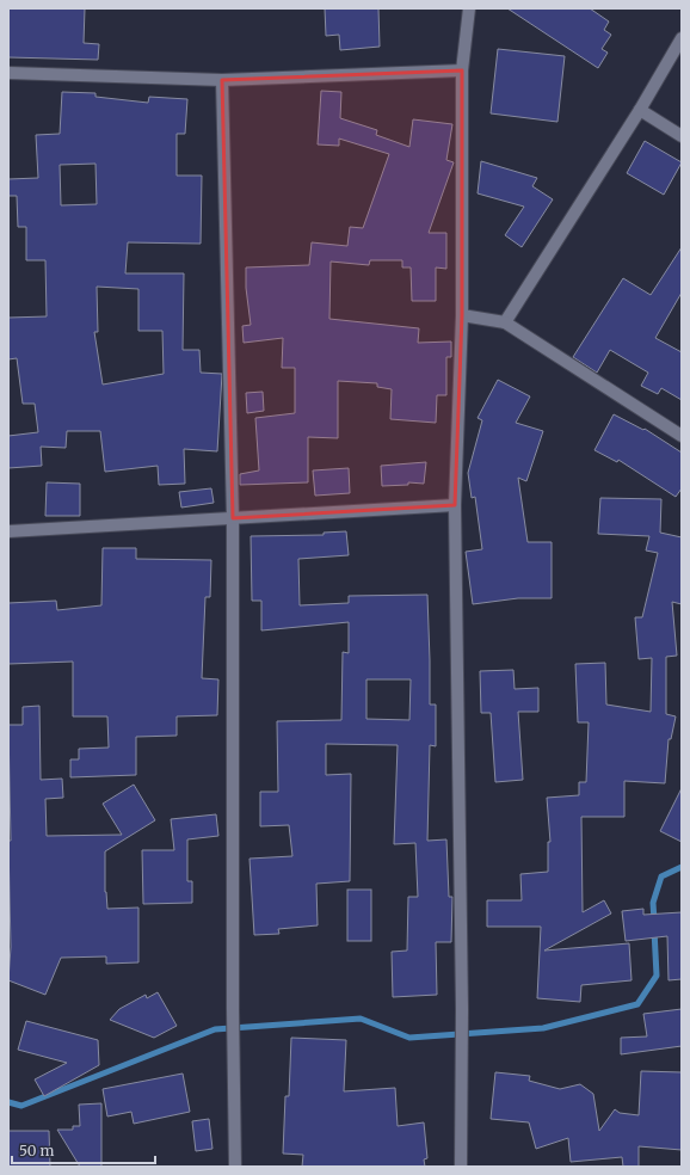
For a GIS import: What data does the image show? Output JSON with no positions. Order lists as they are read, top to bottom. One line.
{"scale_bar":"50 m"}
